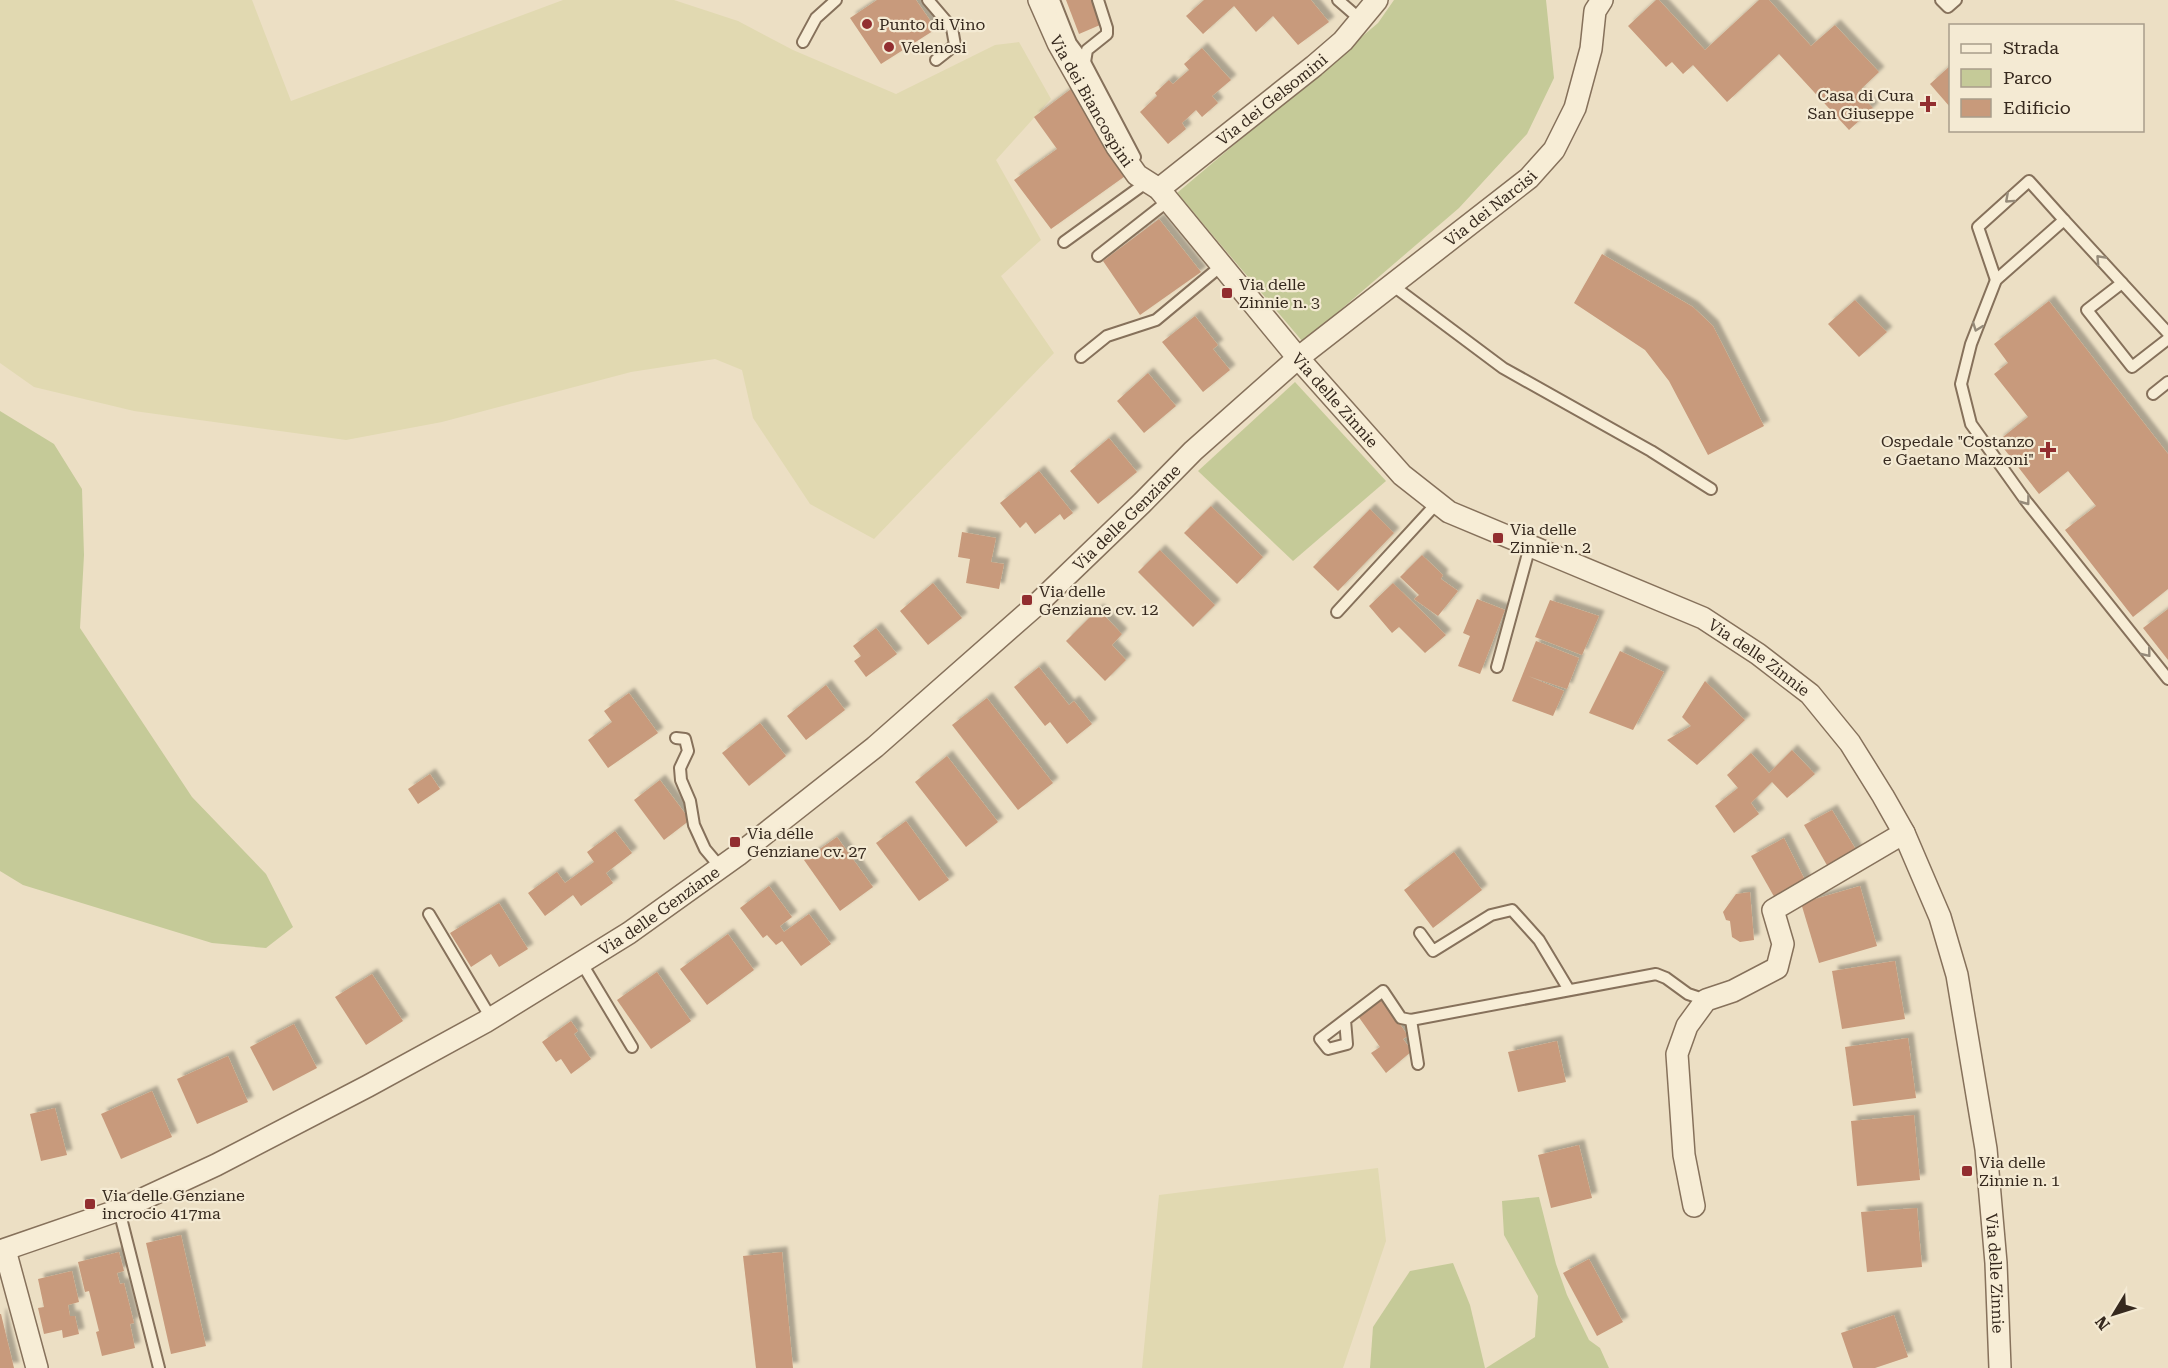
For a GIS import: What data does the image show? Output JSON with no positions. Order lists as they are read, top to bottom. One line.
{"streets":{"street":["Via dei Gelsomini","Via dei Biancospini","Via dei Narcisi","Via delle Zinnie","Via delle Genziane"]},"crossings":[["Via dei Gelsomini","Via dei Biancospini"],["Via dei Gelsomini","Via delle Zinnie"],["Via dei Biancospini","Via delle Zinnie"],["Via dei Narcisi","Via delle Zinnie"],["Via dei Narcisi","Via delle Genziane"],["Via delle Zinnie","Via delle Genziane"]],"places":{"other":["Punto di Vino","Velenosi"],"health":["Casa di Cura San Giuseppe","Ospedale \"Costanzo e Gaetano Mazzoni\""],"transit":["Via delle Zinnie n. 3","Via delle Zinnie n. 2","Via delle Genziane cv. 12","Via delle Genziane cv. 27","Via delle Zinnie n. 1","Via delle Genziane incrocio 417ma"]},"legend":["Strada","Parco","Edificio"],"north":"bottom left"}
